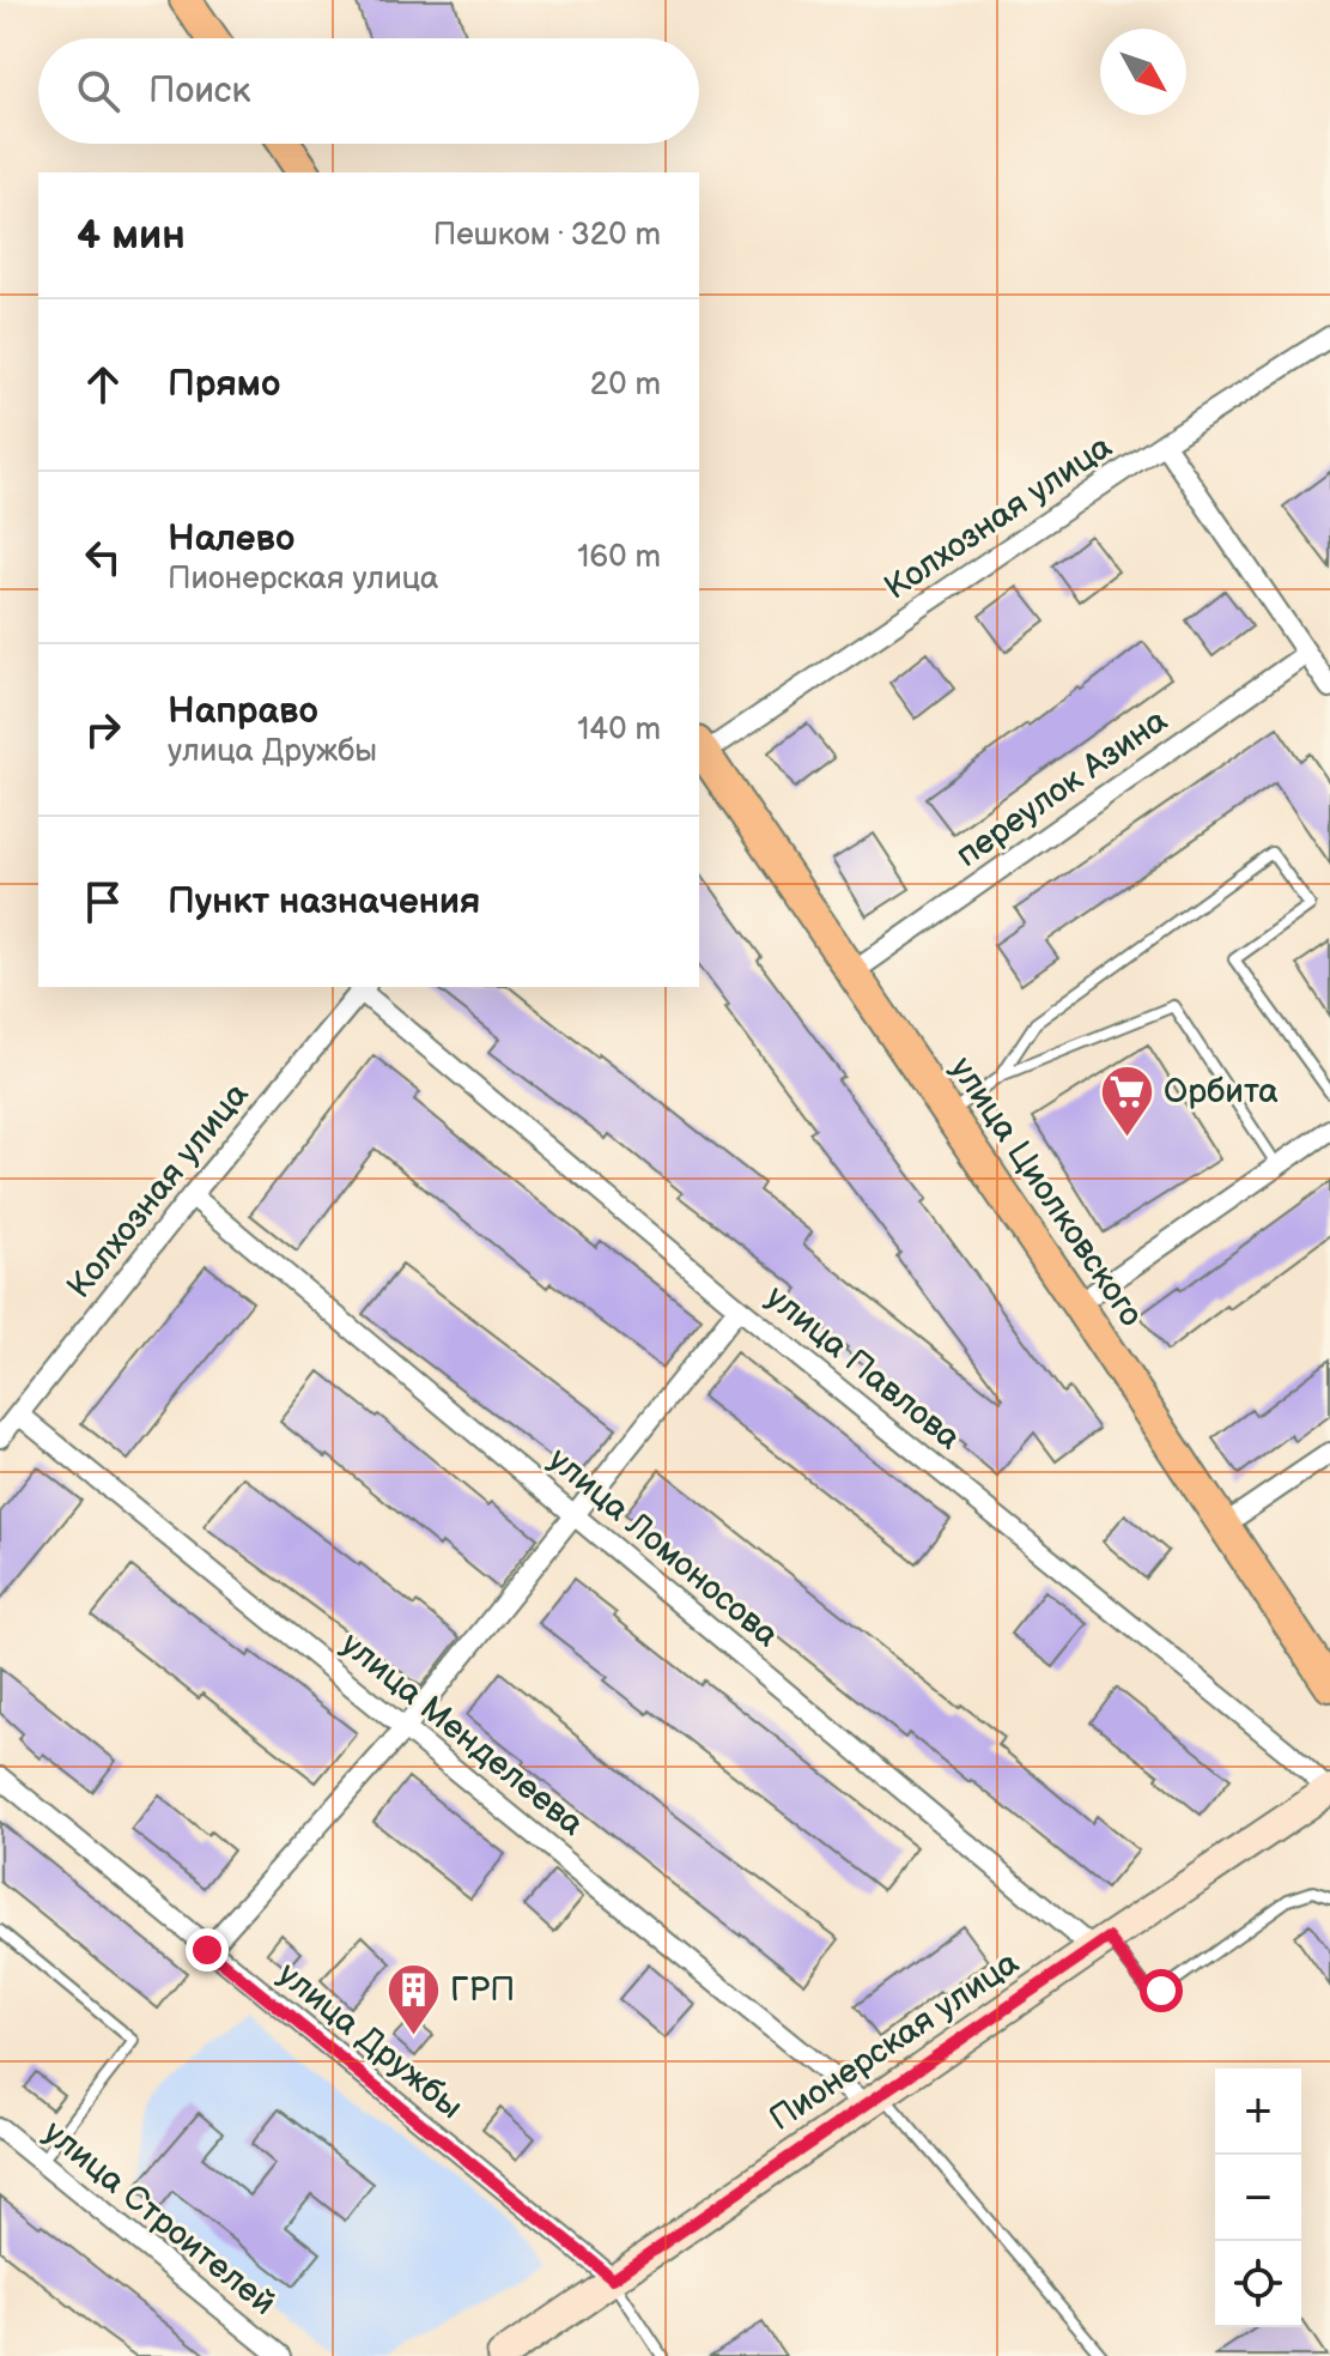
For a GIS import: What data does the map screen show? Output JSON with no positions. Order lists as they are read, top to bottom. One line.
{"streets":{"main road":["улица Циолковского"],"street":["Колхозная улица","переулок Азина","улица Павлова","улица Ломоносова","улица Менделеева","улица Дружбы","Пионерская улица","улица Строителей"]},"crossings":[["Колхозная улица","улица Циолковского"],["Колхозная улица","улица Павлова"],["Колхозная улица","улица Ломоносова"],["Колхозная улица","улица Менделеева"],["переулок Азина","улица Циолковского"],["улица Павлова","Пионерская улица"],["улица Ломоносова","Пионерская улица"],["улица Менделеева","Пионерская улица"],["улица Дружбы","Пионерская улица"]],"places":{"supermarket":["Орбита"],"building":["ГРП"]},"north":"bottom right","page":{"search":"Поиск","heading":["4 мин","Пешком · 320 m"],"list":[["Прямо","20 m"],["Налево","Пионерская улица","160 m"],["Направо","улица Дружбы","140 m"],"Пункт назначения"],"map_buttons":["+","−"]}}
